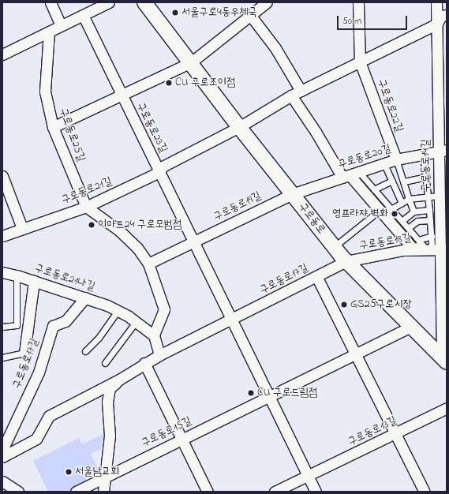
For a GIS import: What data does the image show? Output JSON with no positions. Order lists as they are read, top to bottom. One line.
{"streets":{"main road":["구로동로"],"street":["구로동로22길","구로동로23길","구로동로25길","구로동로20길","구로동로14길","구로동로21길","구로동로19길","구로동로18길","구로동로21나길","구로동로17길","구로동로13길","구로동로15길"]},"crossings":[["구로동로22길","구로동로20길"],["구로동로23길","구로동로25길"],["구로동로23길","구로동로21길"],["구로동로23길","구로동로"],["구로동로25길","구로동로21길"],["구로동로20길","구로동로14길"],["구로동로20길","구로동로19길"],["구로동로20길","구로동로"],["구로동로14길","구로동로"],["구로동로14길","구로동로18길"],["구로동로21길","구로동로"],["구로동로19길","구로동로"],["구로동로","구로동로18길"],["구로동로","구로동로17길"],["구로동로","구로동로15길"],["구로동로18길","구로동로17길"],["구로동로21나길","구로동로17길"],["구로동로17길","구로동로15길"]],"places":["서울구로4동우체국","CU 구로조이점","영프라쟈 벽화","이마트24 구로모범점","GS25구로시장","CU 구로드림점","서울남교회"],"scale_bar":"50 m"}
